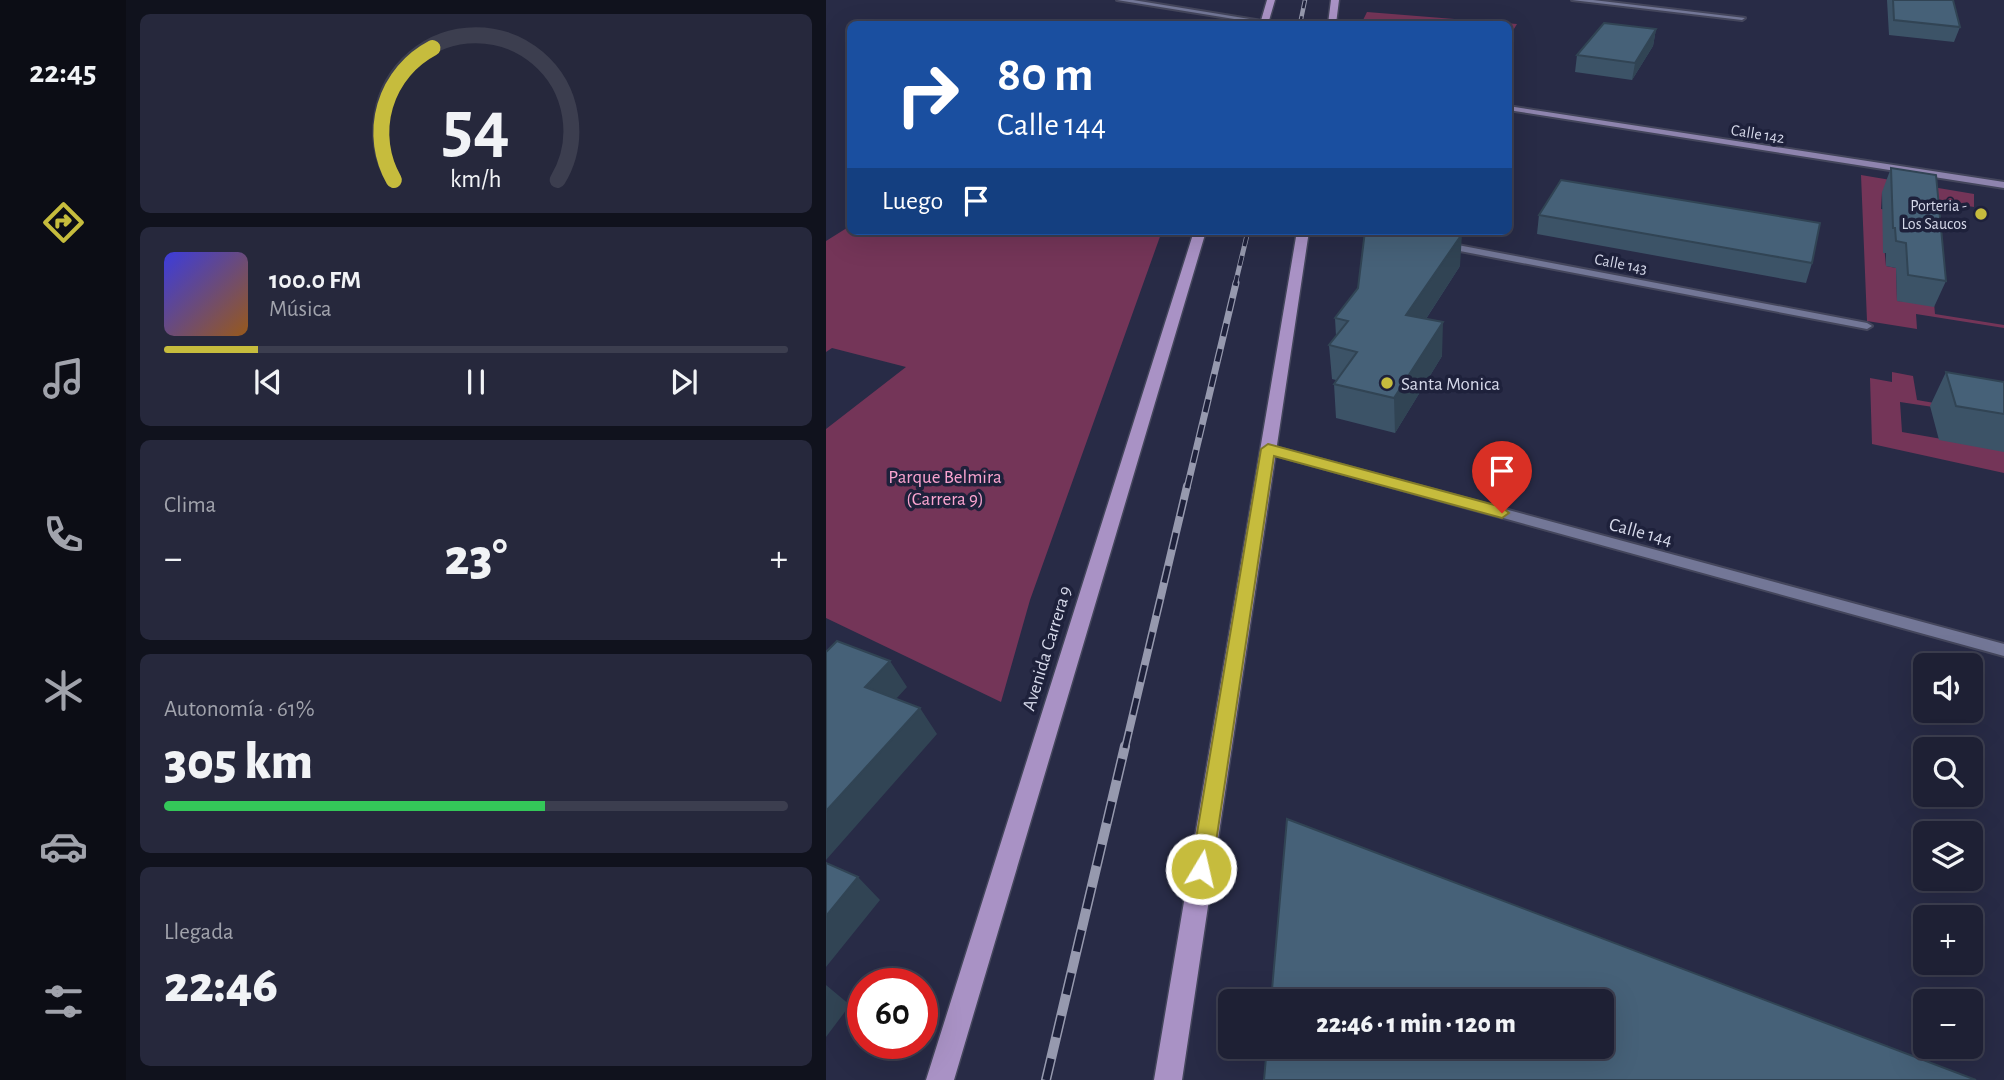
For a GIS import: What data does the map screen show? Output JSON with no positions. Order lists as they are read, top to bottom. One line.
{"streets":{"main road":["Calle 142","Avenida Carrera 9"],"street":["Calle 143","Calle 144"]},"parks":["Parque Belmira (Carrera 9)"],"places":["Porteria - Los Saucos","Santa Monica"],"page":{"tabs":"22:45","turn":["80 m","Calle 144"],"then":"Luego","song":["100.0 FM","Música"],"tile":["Clima",["Autonomía · 61%","305 km"],["Llegada","22:46"]],"heat":["−","23°","+"],"map_buttons":["+","−"],"limit":"60","trip":"22:46 · 1 min · 120 m","gauge":["54","km/h"]}}
